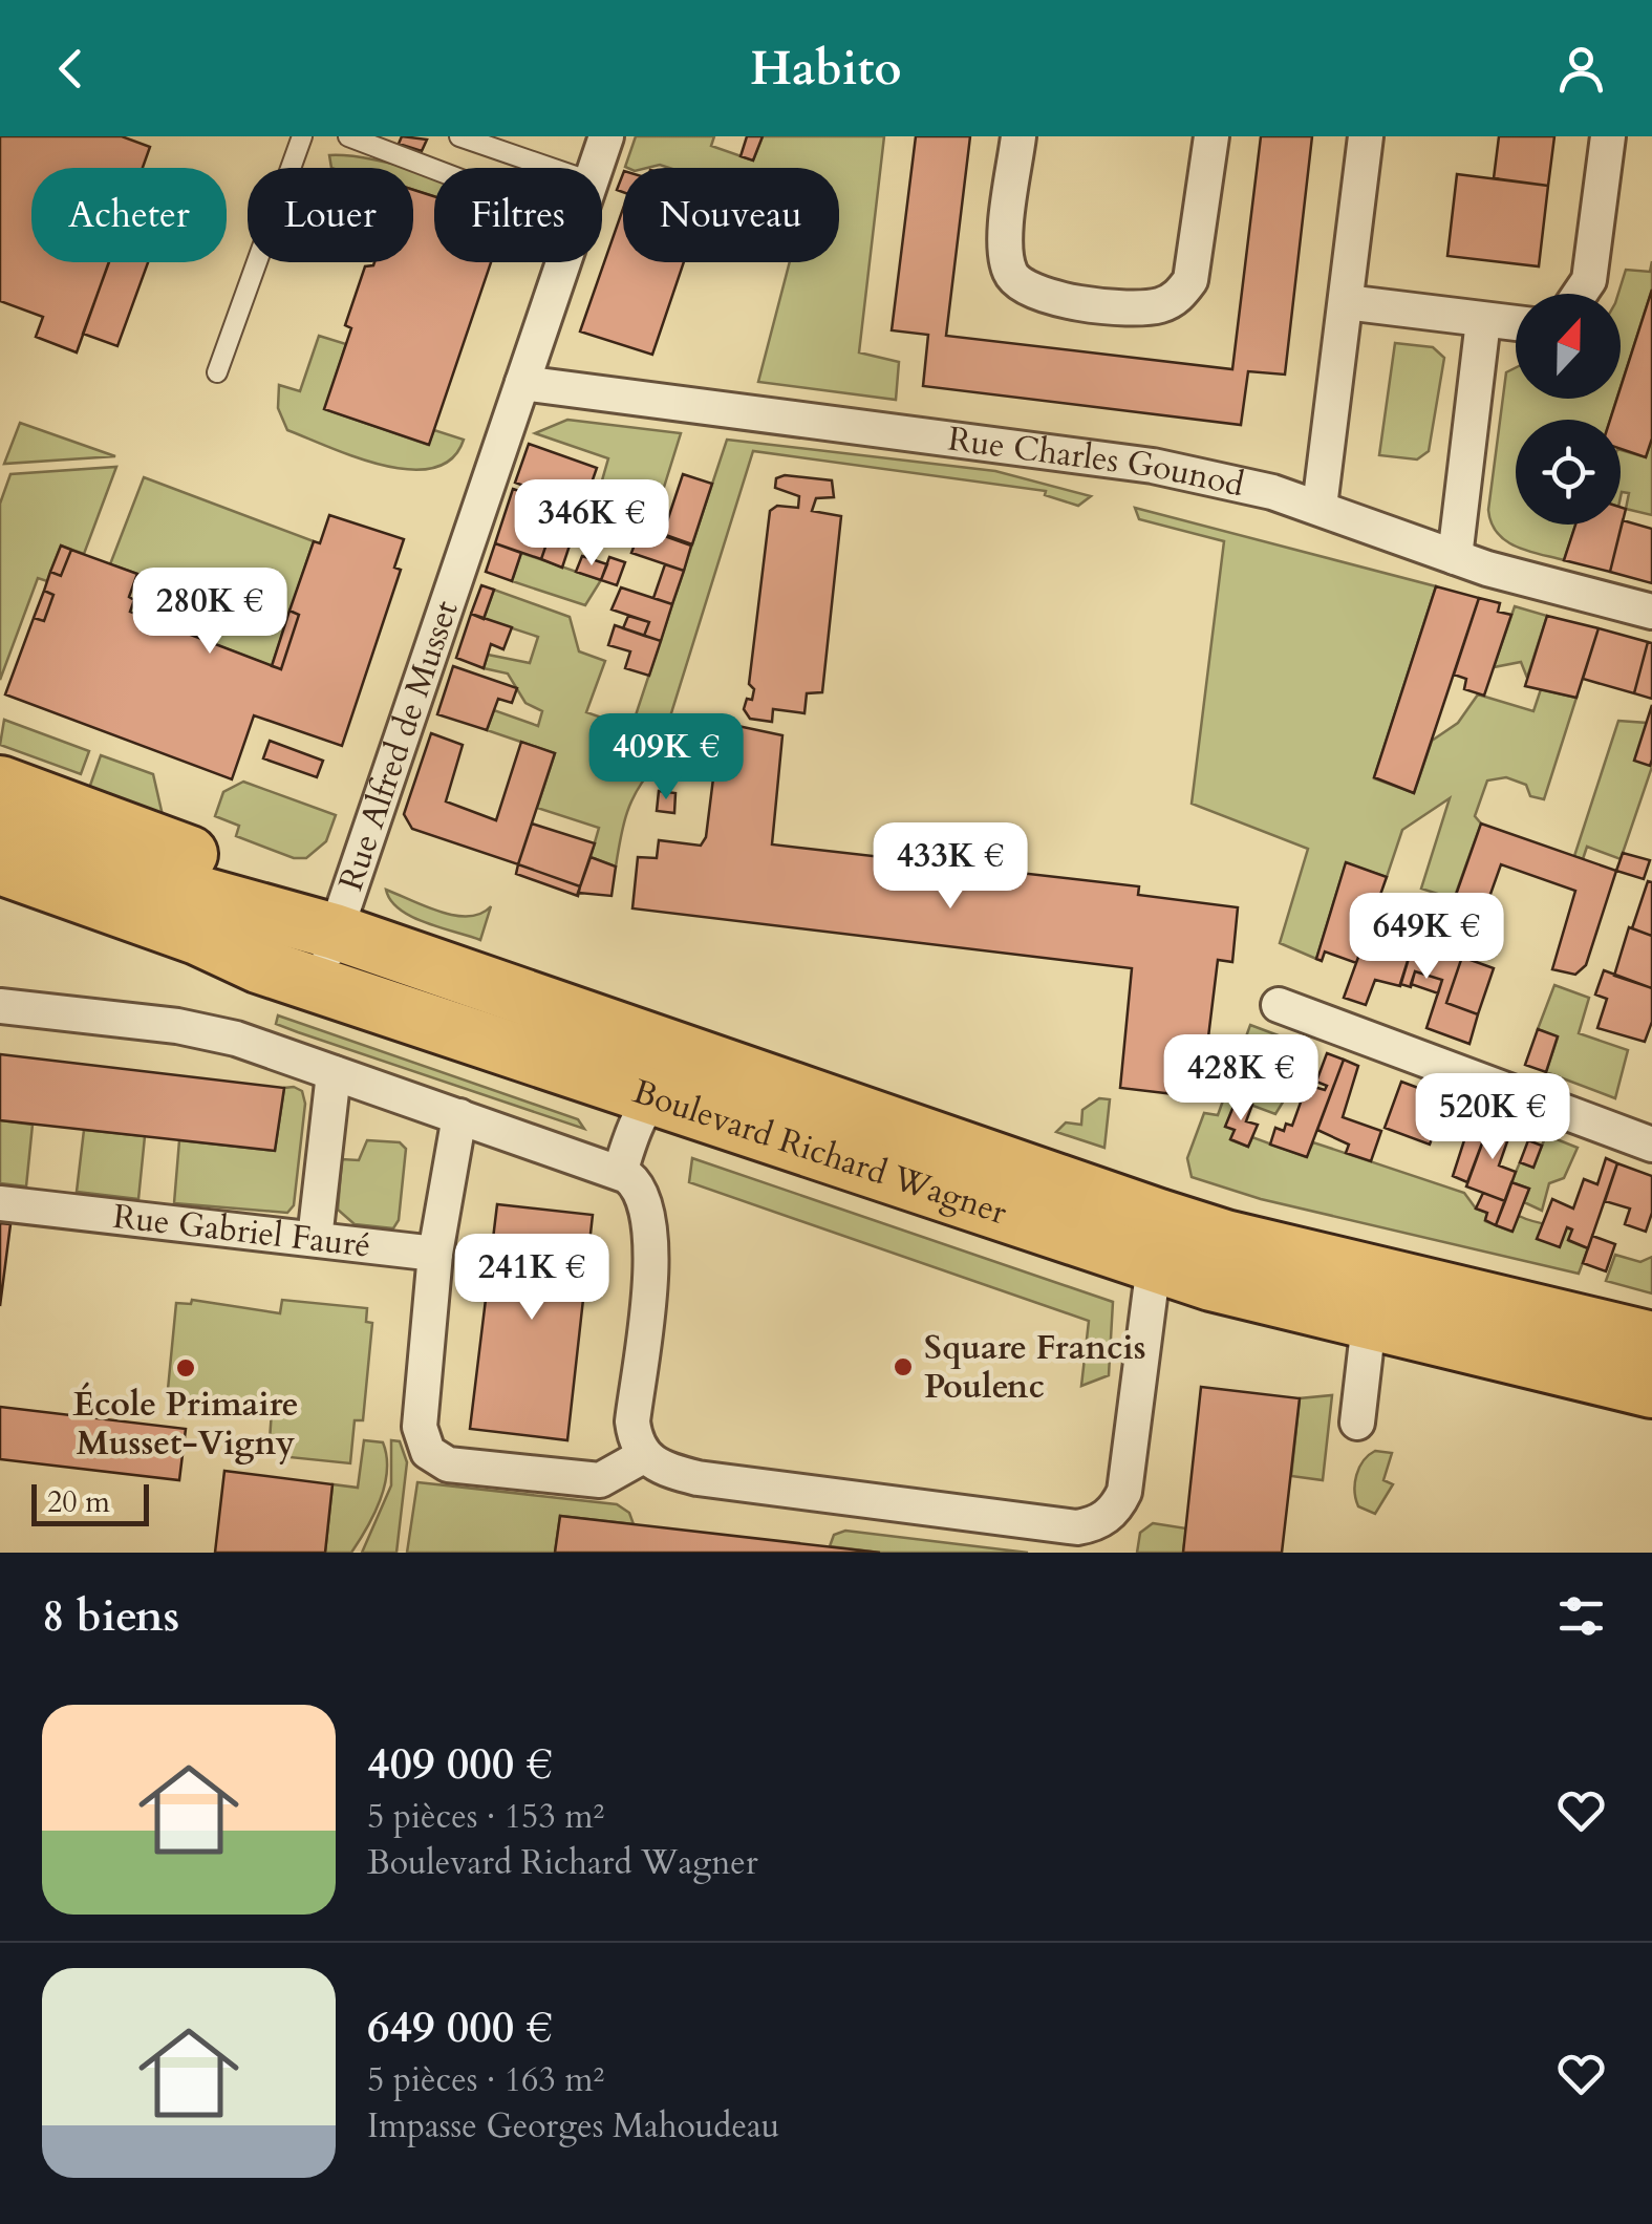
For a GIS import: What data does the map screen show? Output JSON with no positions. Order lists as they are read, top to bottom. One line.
{"streets":{"main road":["Boulevard Richard Wagner"],"street":["Rue Charles Gounod","Rue Alfred de Musset","Rue Gabriel Fauré"]},"crossings":[["Rue Charles Gounod","Rue Alfred de Musset"],["Rue Alfred de Musset","Boulevard Richard Wagner"]],"places":["Square Francis Poulenc","École Primaire Musset-Vigny"],"scale_bar":"20 m","north":"top","page":{"header":"Habito","chip":["Acheter","Louer","Filtres","Nouveau"],"price":["346K €","280K €","409K €","433K €","649K €","428K €","520K €","241K €"],"scale":"20 m","heading":"8 biens","list":[{"name":"409 000 €","note":"5 pièces · 153 m² · Boulevard Richard Wagner"},{"name":"649 000 €","note":"5 pièces · 163 m² · Impasse Georges Mahoudeau"}]}}
